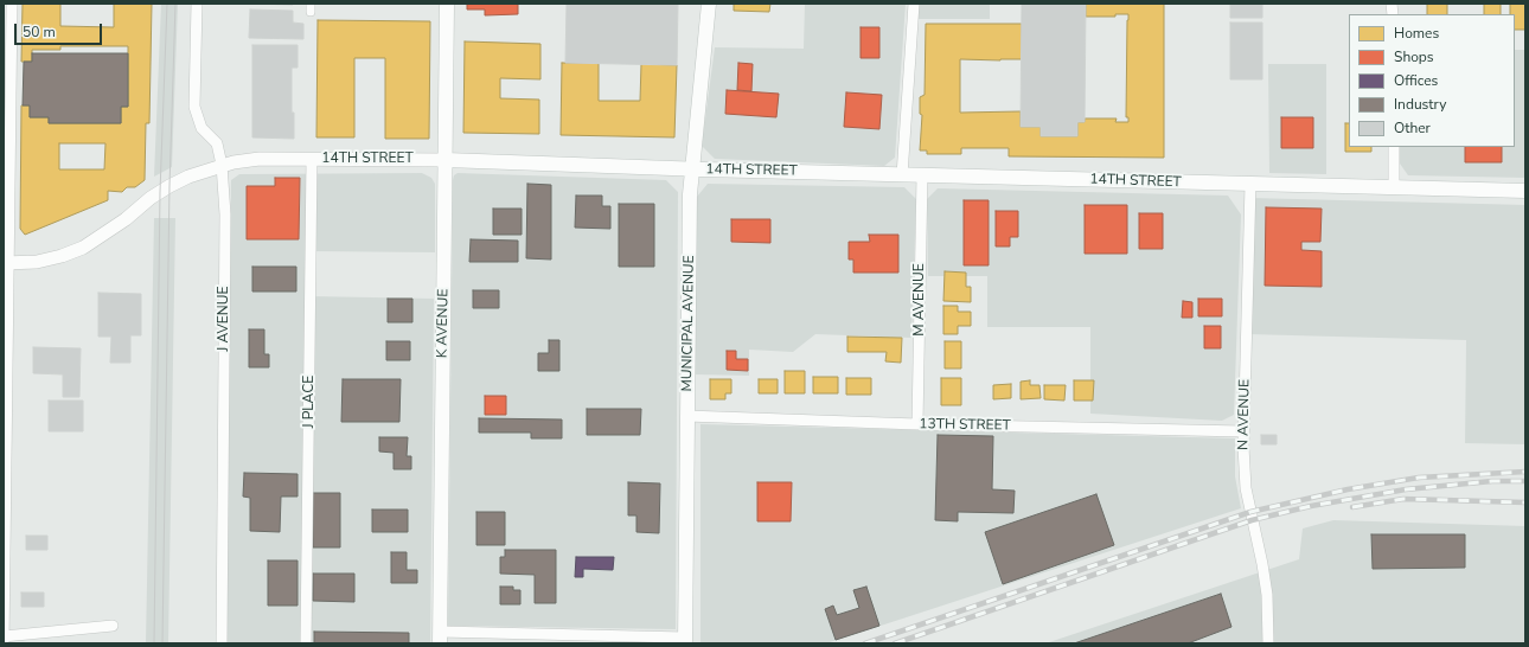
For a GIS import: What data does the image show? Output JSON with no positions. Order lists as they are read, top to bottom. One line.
{"streets":{"main road":["14TH STREET","K AVENUE","MUNICIPAL AVENUE"],"street":["M AVENUE","J AVENUE","J PLACE","N AVENUE","13TH STREET"]},"crossings":[["14TH STREET","M AVENUE"],["14TH STREET","J AVENUE"],["14TH STREET","K AVENUE"],["14TH STREET","MUNICIPAL AVENUE"],["14TH STREET","J PLACE"],["14TH STREET","N AVENUE"],["M AVENUE","13TH STREET"],["MUNICIPAL AVENUE","13TH STREET"],["N AVENUE","13TH STREET"]],"legend":["Homes","Shops","Offices","Industry","Other"],"scale_bar":"50 m"}
